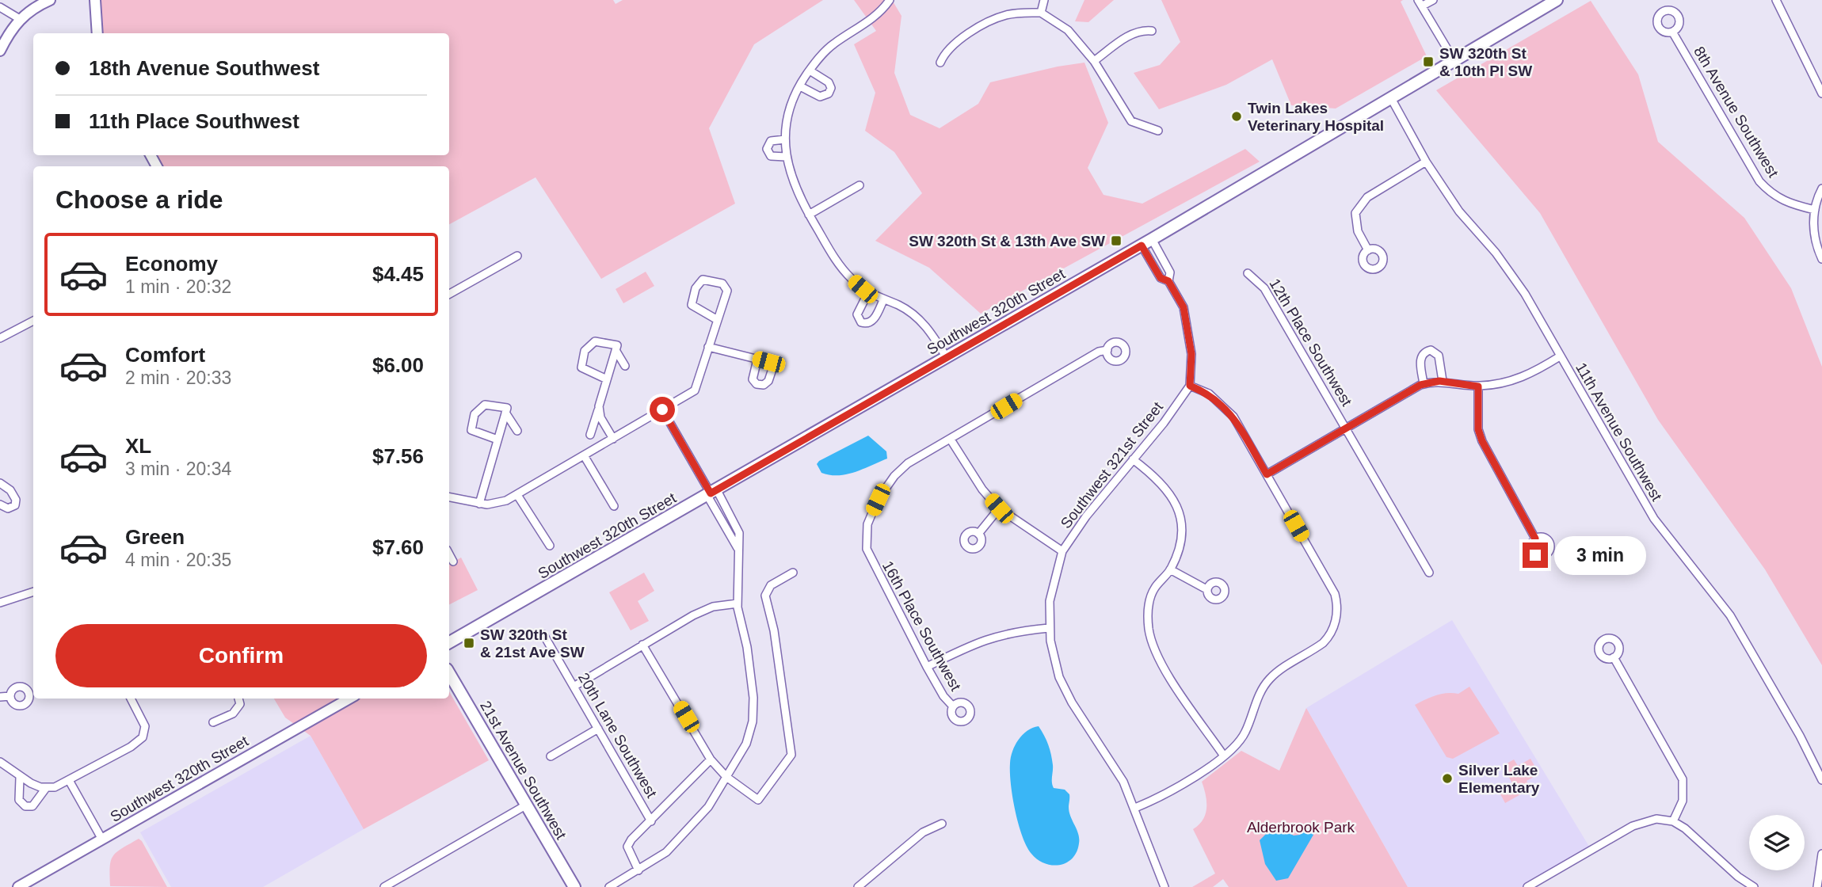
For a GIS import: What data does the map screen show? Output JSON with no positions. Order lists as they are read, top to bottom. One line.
{"streets":{"main road":["Southwest 320th Street","21st Avenue Southwest"],"street":["8th Avenue Southwest","12th Place Southwest","11th Avenue Southwest","Southwest 321st Street","16th Place Southwest","20th Lane Southwest"]},"crossings":[["Southwest 320th Street","11th Avenue Southwest"]],"parks":["Alderbrook Park"],"places":{"transit":["SW 320th St & 10th Pl SW","SW 320th St & 13th Ave SW","SW 320th St & 21st Ave SW"],"other":["Twin Lakes Veterinary Hospital","Silver Lake Elementary"]},"page":{"banner":["18th Avenue Southwest","11th Place Southwest"],"heading":"Choose a ride","list":[{"name":"Economy","note":"1 min · 20:32","value":"$4.45"},{"name":"Comfort","note":"2 min · 20:33","value":"$6.00"},{"name":"XL","note":"3 min · 20:34","value":"$7.56"},{"name":"Green","note":"4 min · 20:35","value":"$7.60"}],"bubble":"3 min","buttons":"Confirm"}}
